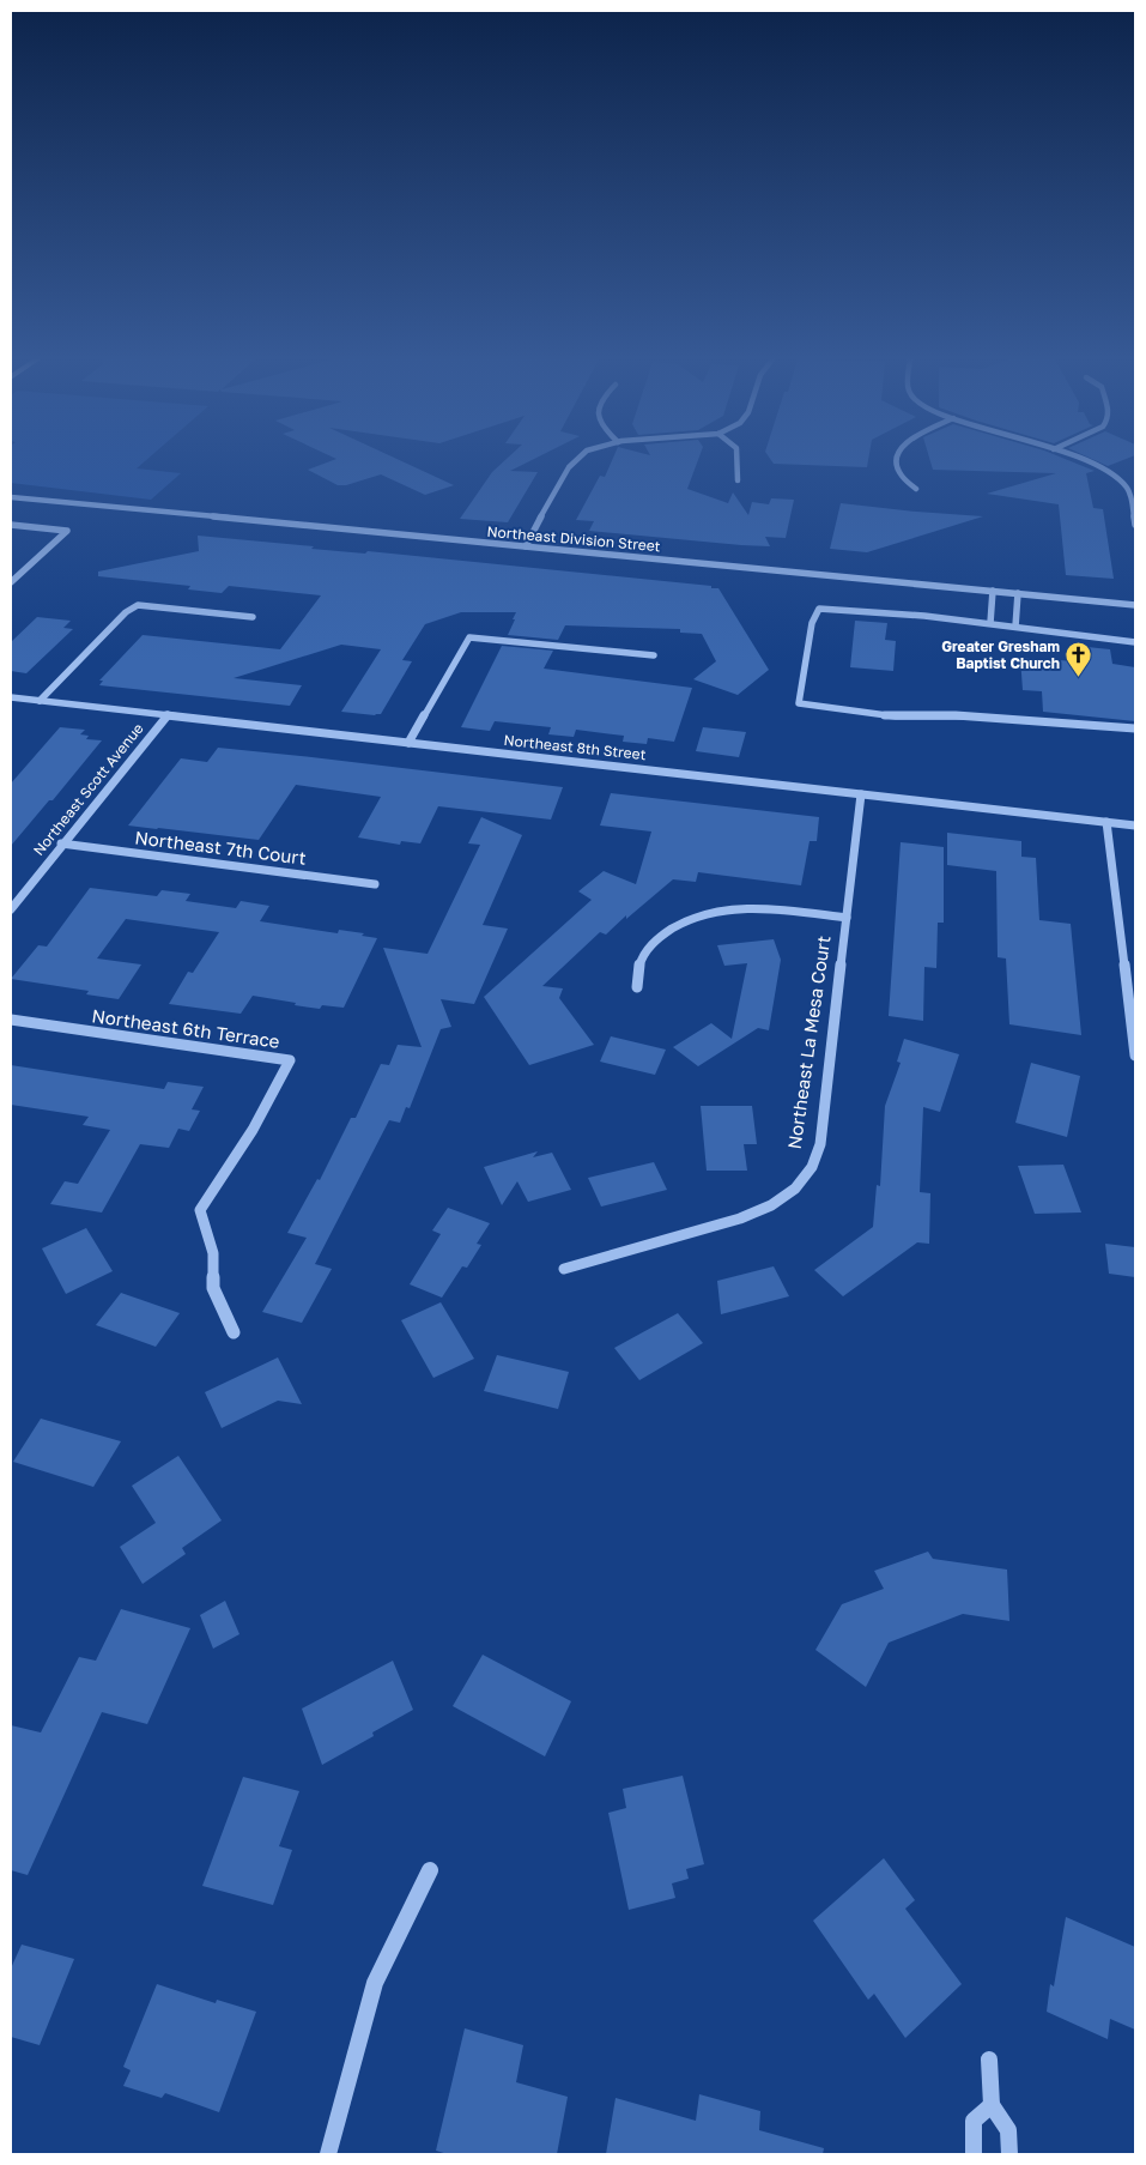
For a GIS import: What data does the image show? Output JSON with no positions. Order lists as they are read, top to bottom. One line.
{"streets":{"street":["Northeast Division Street","Northeast 8th Street","Northeast Scott Avenue","Northeast 7th Court","Northeast 6th Terrace","Northeast La Mesa Court"]},"crossings":[["Northeast 8th Street","Northeast Scott Avenue"],["Northeast 8th Street","Northeast La Mesa Court"],["Northeast Scott Avenue","Northeast 7th Court"]],"places":{"church":["Greater Gresham Baptist Church"]}}
